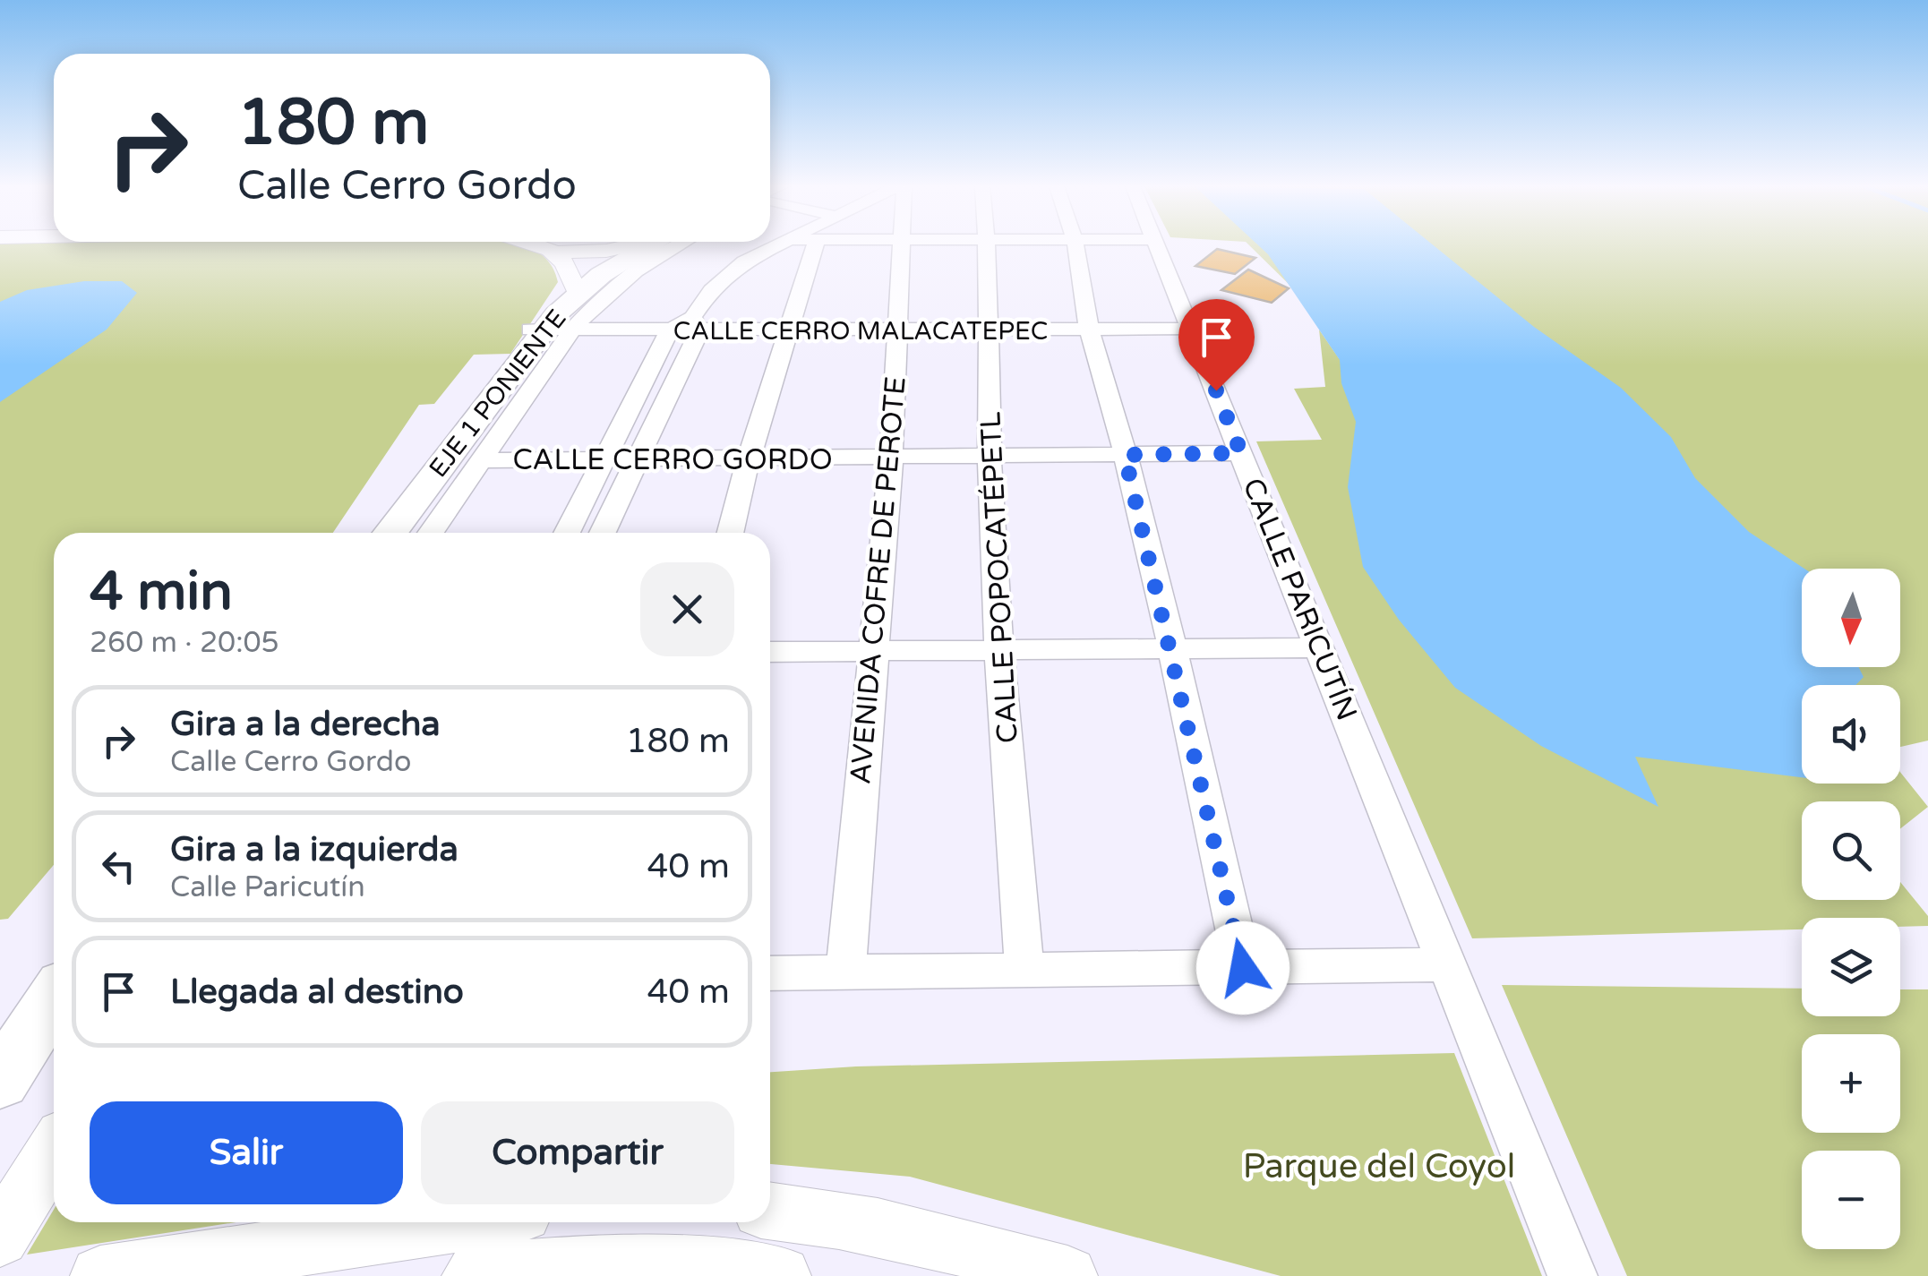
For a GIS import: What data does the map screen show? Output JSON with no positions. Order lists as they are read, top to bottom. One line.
{"streets":{"main road":["EJE 1 PONIENTE"],"street":["CALLE CERRO MALACATEPEC","CALLE CERRO GORDO","CALLE POPOCATÉPETL","AVENIDA COFRE DE PEROTE","CALLE PARICUTÍN"]},"crossings":[["CALLE CERRO MALACATEPEC","EJE 1 PONIENTE"],["CALLE CERRO MALACATEPEC","CALLE POPOCATÉPETL"],["CALLE CERRO MALACATEPEC","AVENIDA COFRE DE PEROTE"],["CALLE CERRO MALACATEPEC","CALLE PARICUTÍN"],["CALLE CERRO GORDO","CALLE POPOCATÉPETL"],["CALLE CERRO GORDO","AVENIDA COFRE DE PEROTE"],["CALLE CERRO GORDO","CALLE PARICUTÍN"]],"parks":["Parque del Coyol"],"north":"bottom","page":{"turn":["180 m","Calle Cerro Gordo"],"heading":["4 min","260 m · 20:05"],"map_buttons":["+","−"],"list":[{"name":"Gira a la derecha","note":"Calle Cerro Gordo","value":"180 m"},{"name":"Gira a la izquierda","note":"Calle Paricutín","value":"40 m"},{"name":"Llegada al destino","value":"40 m"}],"buttons":["Salir","Compartir"]}}
